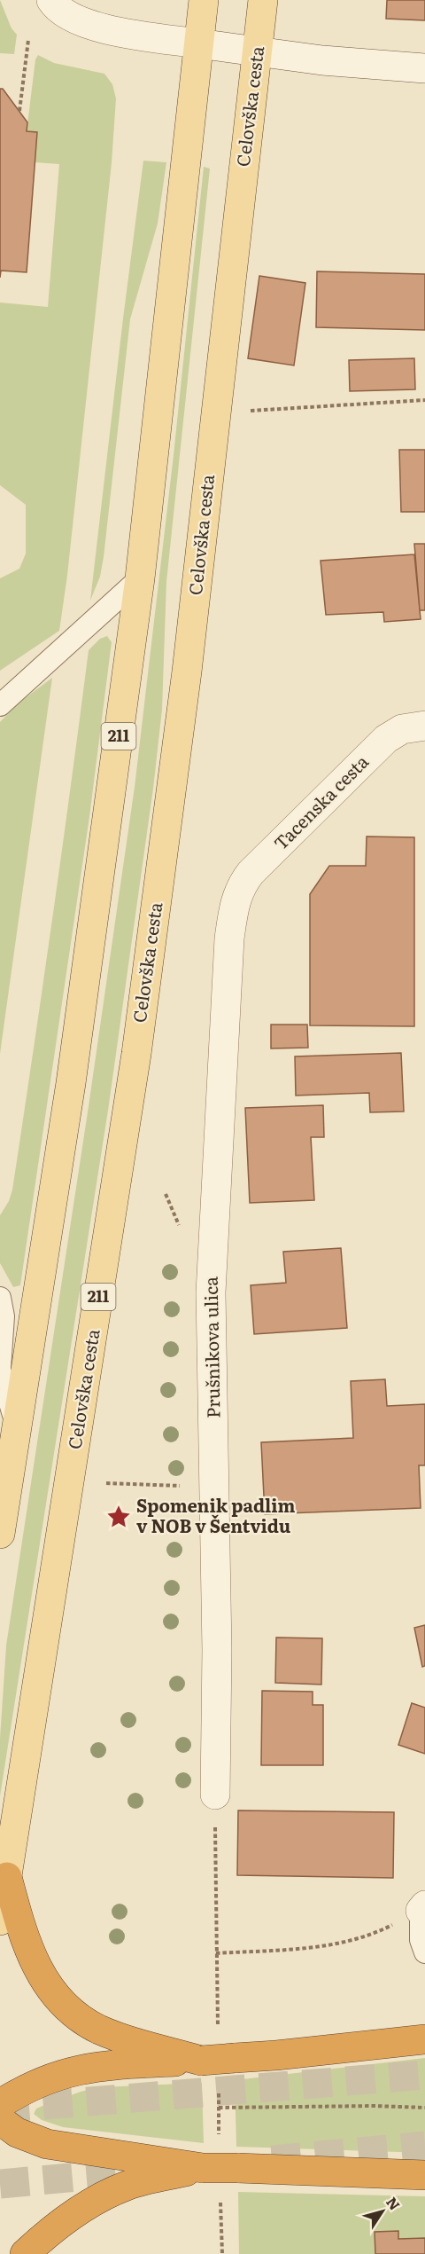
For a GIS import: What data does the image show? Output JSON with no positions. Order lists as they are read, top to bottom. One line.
{"streets":{"main road":["Celovška cesta","211"],"street":["Tacenska cesta","Prušnikova ulica"]},"crossings":[["Tacenska cesta","Prušnikova ulica"]],"places":{"place":["Spomenik padlim v NOB v Šentvidu"]},"north":"top right"}
